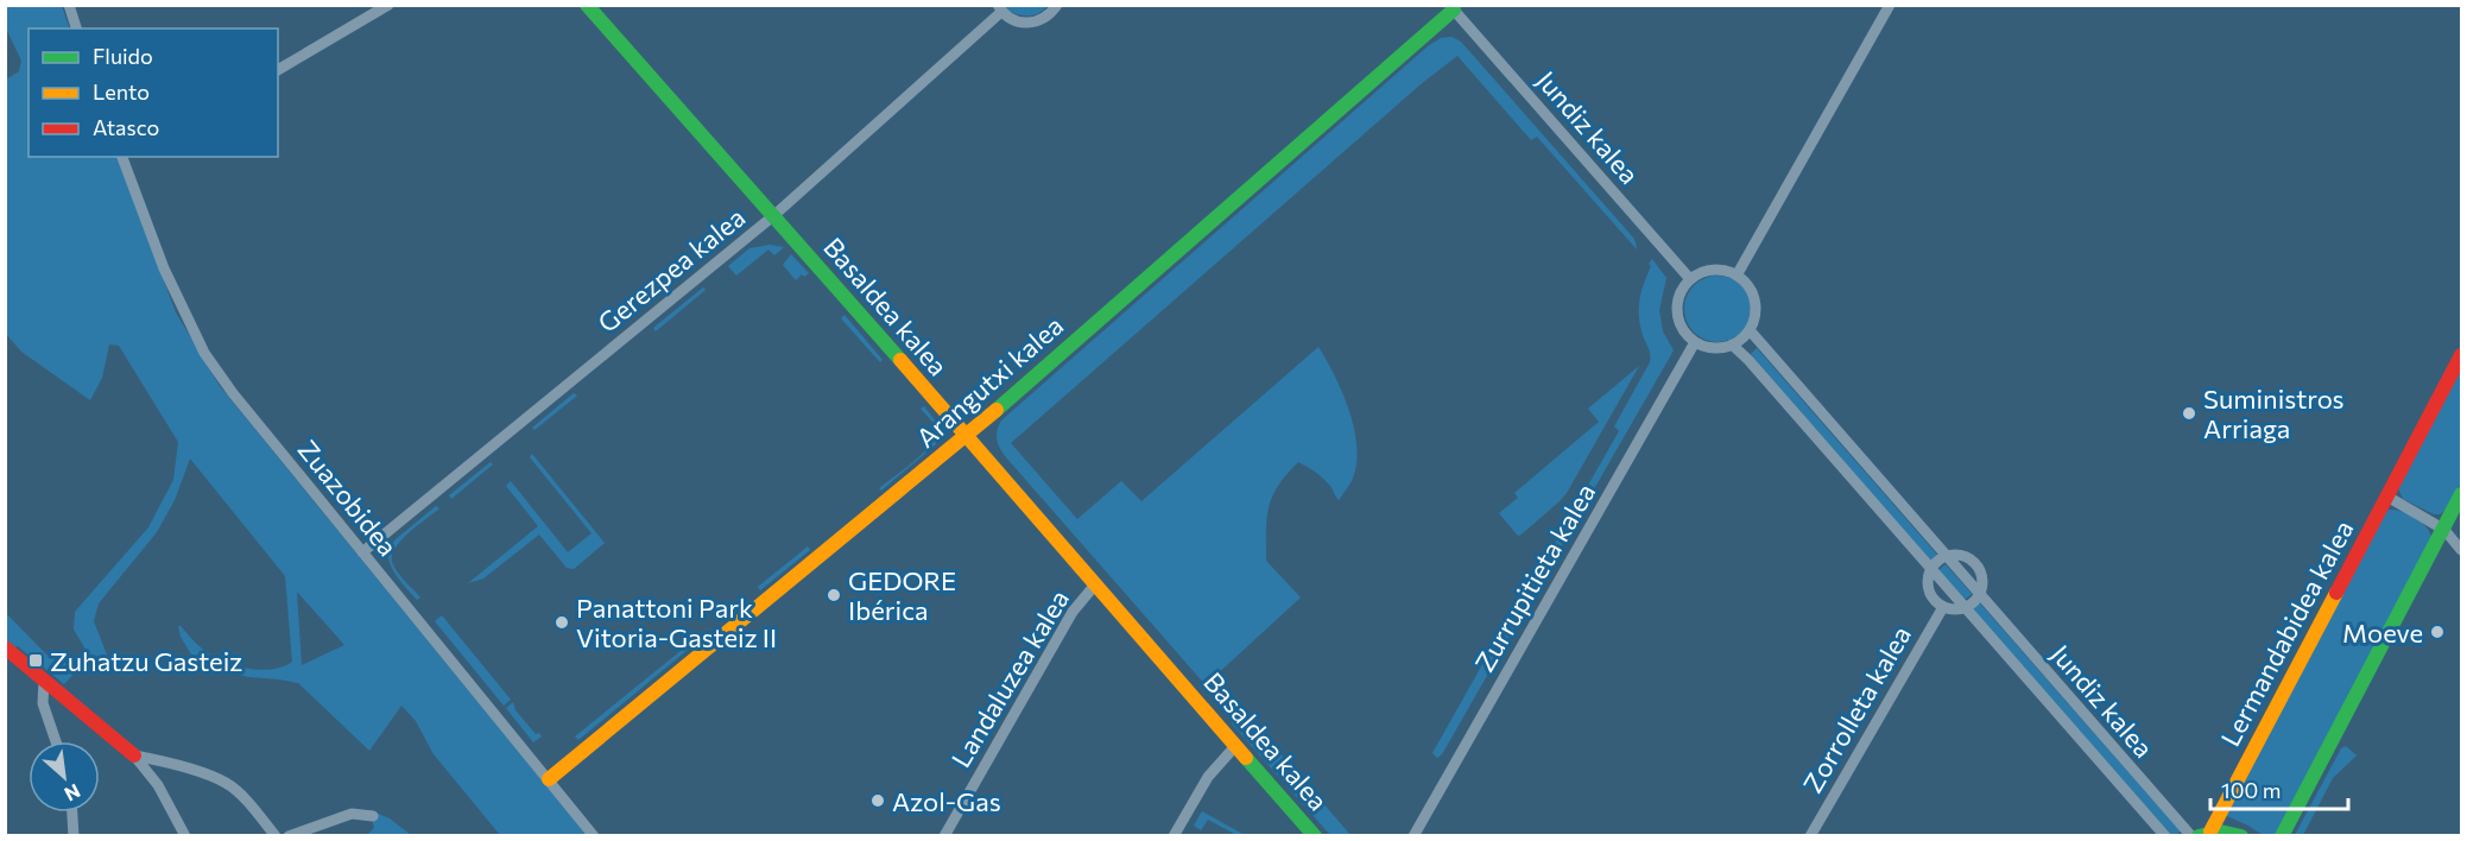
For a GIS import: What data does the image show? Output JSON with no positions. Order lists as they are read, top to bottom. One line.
{"streets":{"street":["Jundiz kalea","Gerezpea kalea","Basaldea kalea","Arangutxi kalea","Zuazobidea","Zurrupitieta kalea","Lermandabidea kalea","Landaluzea kalea","Zorrolleta kalea"]},"crossings":[["Jundiz kalea","Arangutxi kalea"],["Jundiz kalea","Zurrupitieta kalea"],["Gerezpea kalea","Basaldea kalea"],["Gerezpea kalea","Zuazobidea"],["Basaldea kalea","Arangutxi kalea"],["Basaldea kalea","Landaluzea kalea"],["Arangutxi kalea","Zuazobidea"]],"places":{"other":["Suministros Arriaga","GEDORE Ibérica","Panattoni Park Vitoria-Gasteiz II","Moeve","Azol-Gas"],"transit":["Zuhatzu Gasteiz"]},"legend":["Fluido","Lento","Atasco"],"scale_bar":"100 m","north":"bottom right"}
